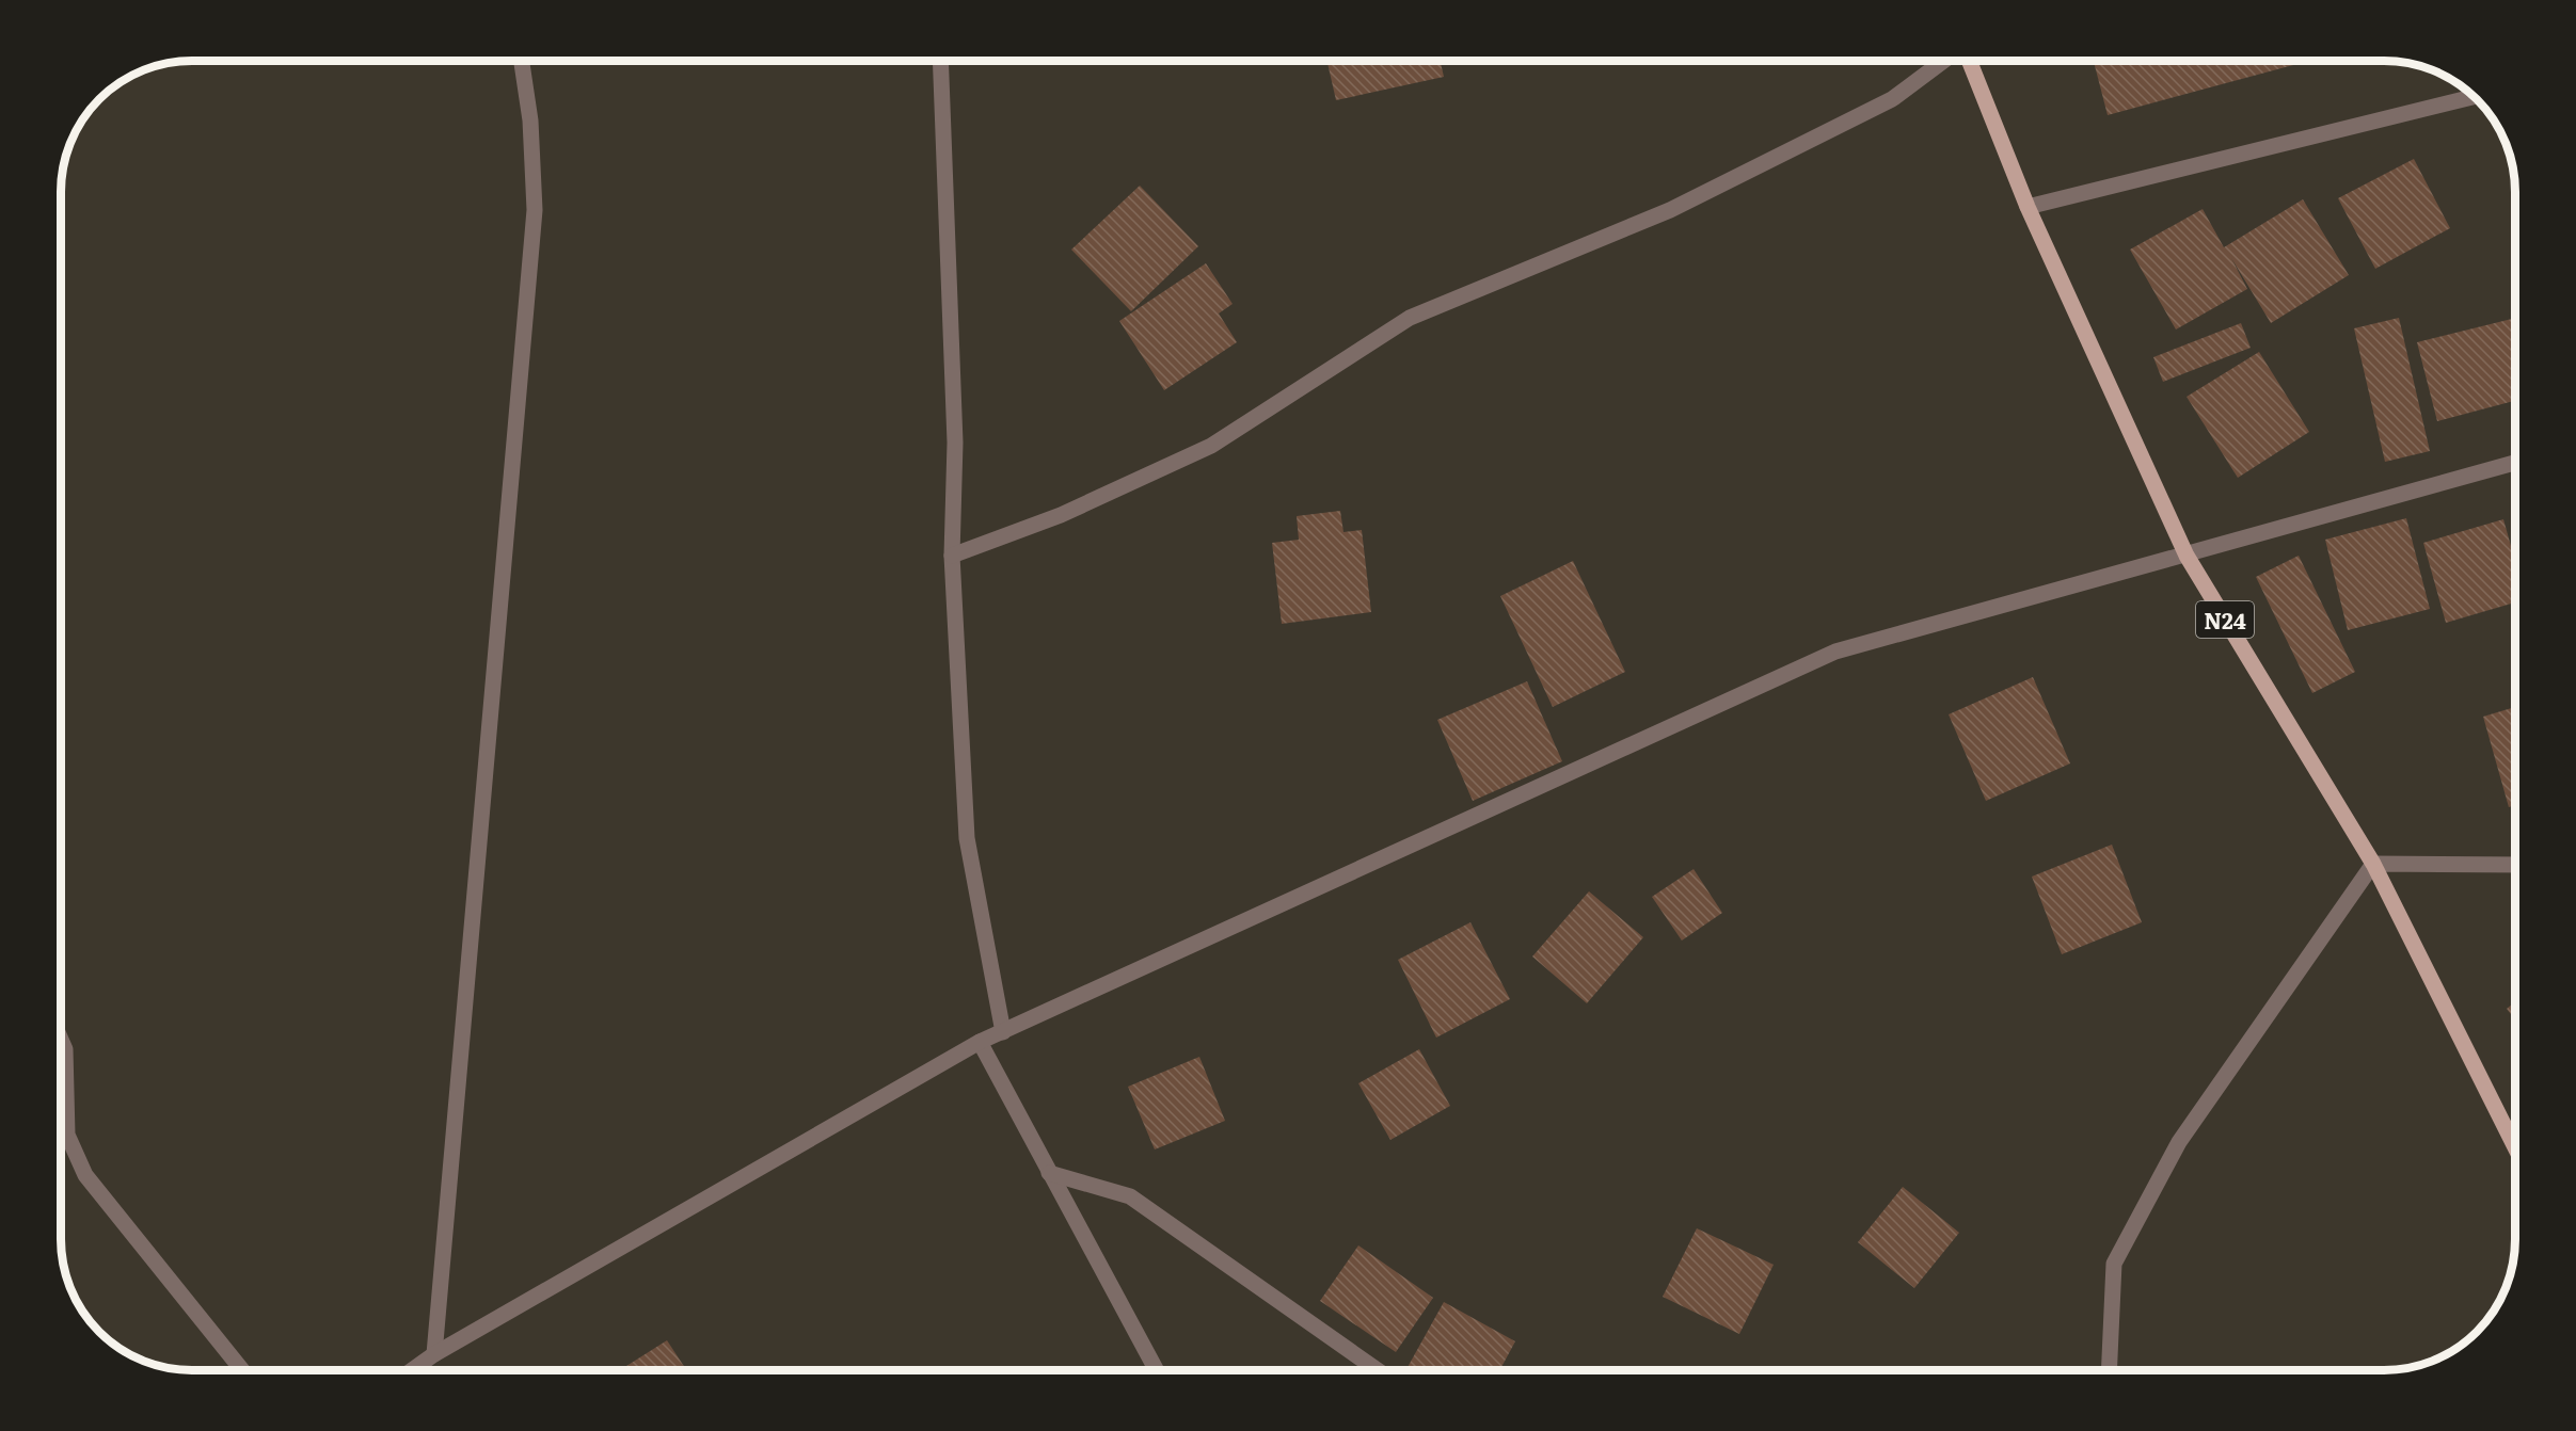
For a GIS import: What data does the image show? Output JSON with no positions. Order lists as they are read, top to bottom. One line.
{"streets":{"main road":["N24"]}}
